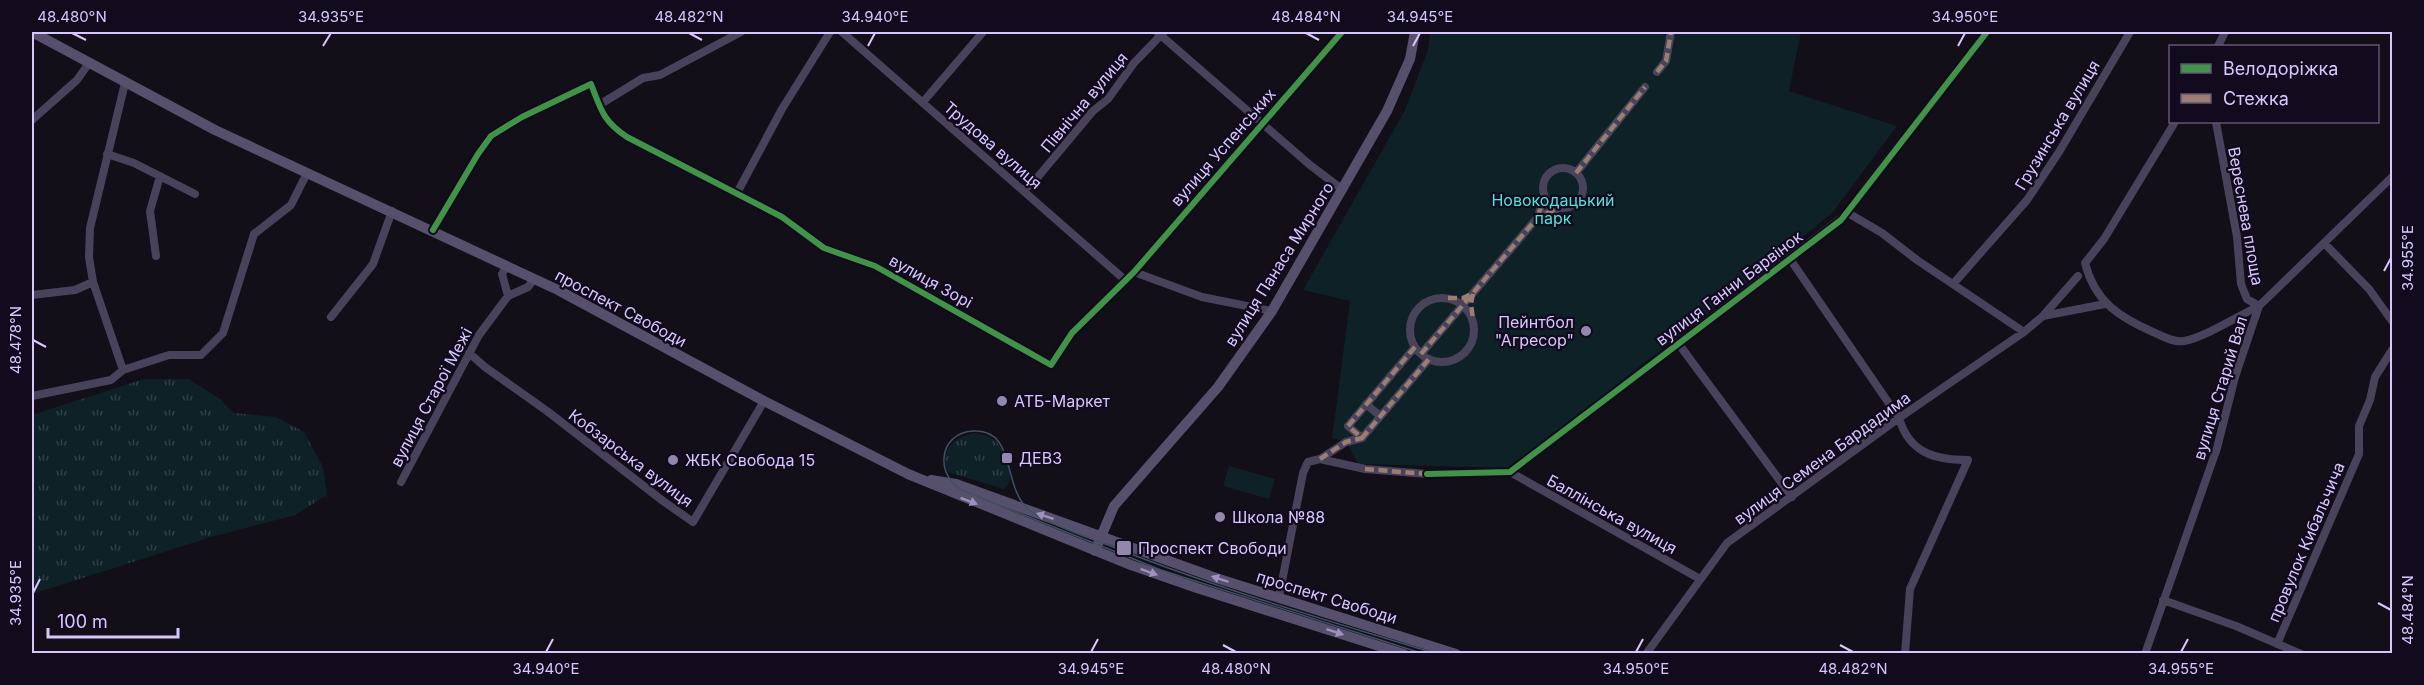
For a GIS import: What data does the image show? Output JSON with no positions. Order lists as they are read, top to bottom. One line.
{"streets":{"main road":["вулиця Панаса Мирного","проспект Свободи"],"street":["Північна вулиця","Грузинська вулиця","Трудова вулиця","вулиця Успенських","Вереснева площа","вулиця Зорі","вулиця Ганни Барвінок","вулиця Старий Вал","вулиця Старої Межі","Кобзарська вулиця","вулиця Семена Бардадима","Баллінська вулиця","провулок Кибальчича"]},"crossings":[["Північна вулиця","Трудова вулиця"],["Трудова вулиця","вулиця Успенських"],["Трудова вулиця","вулиця Зорі"],["вулиця Успенських","вулиця Зорі"],["Вереснева площа","вулиця Старий Вал"],["вулиця Панаса Мирного","проспект Свободи"],["вулиця Зорі","проспект Свободи"],["вулиця Ганни Барвінок","Баллінська вулиця"],["проспект Свободи","вулиця Старої Межі"],["проспект Свободи","Кобзарська вулиця"],["вулиця Старої Межі","Кобзарська вулиця"],["вулиця Семена Бардадима","Баллінська вулиця"]],"parks":["Новокодацький парк"],"places":{"other":["Пейнтбол \"Агресор\"","АТБ-Маркет","ЖБК Свобода 15","Школа №88"],"transit":["ДЕВЗ","Проспект Свободи"]},"legend":["Велодоріжка","Стежка"],"scale_bar":"100 m","coordinates":["48.480°N","34.935°E","48.482°N","34.940°E","48.484°N","34.945°E","34.950°E","34.955°E","48.478°N"]}
